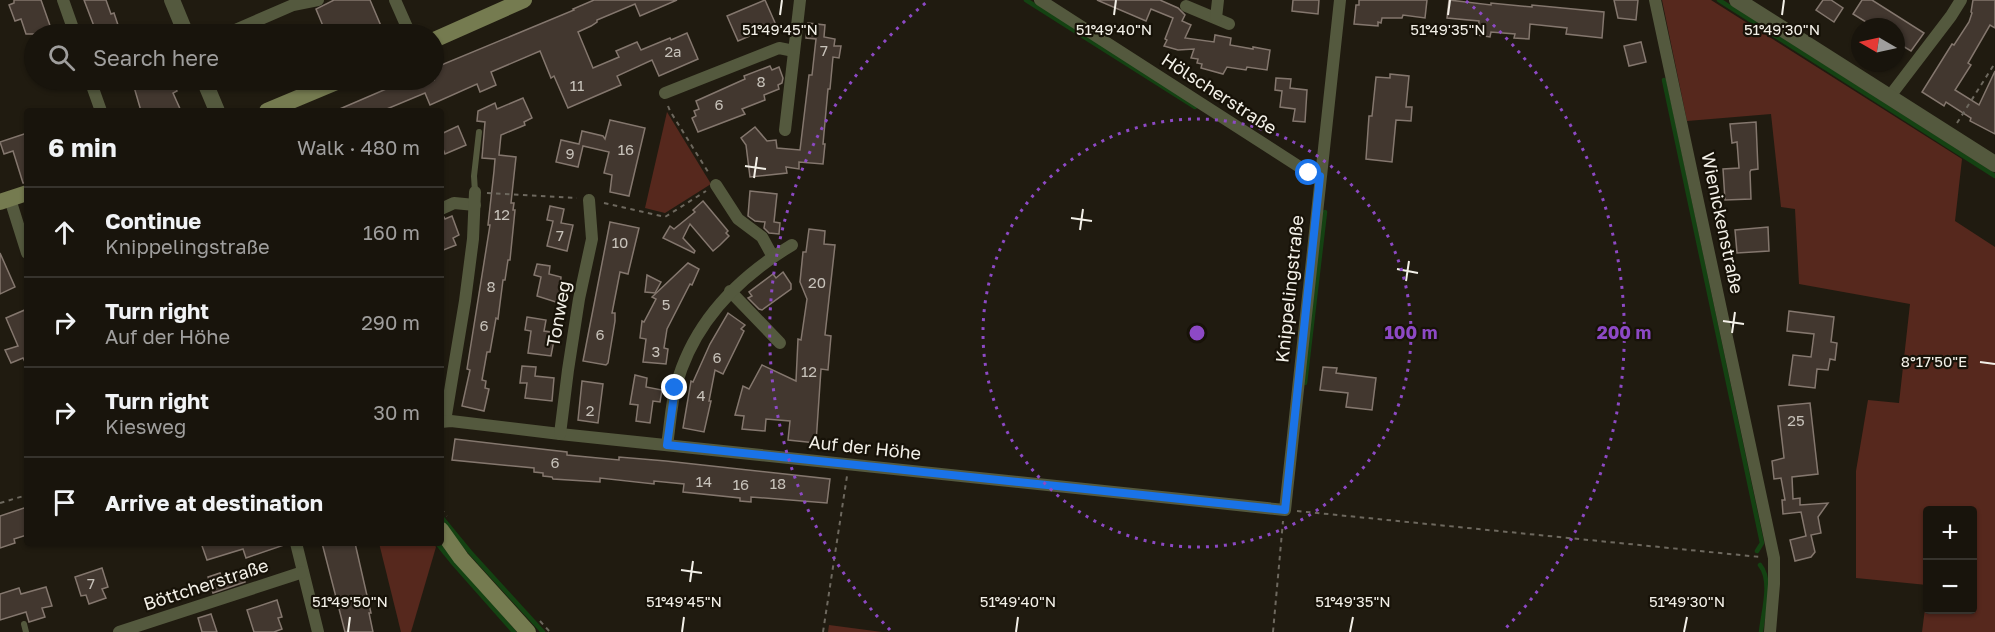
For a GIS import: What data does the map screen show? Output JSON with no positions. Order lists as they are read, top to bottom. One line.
{"streets":{"street":["Hölscherstraße","Wienickenstraße","Knippelingstraße","Tonweg","Auf der Höhe","Böttcherstraße"]},"crossings":[["Hölscherstraße","Knippelingstraße"],["Knippelingstraße","Auf der Höhe"],["Tonweg","Auf der Höhe"]],"house_numbers":["7","2a","8","11","6","16","9","12","7","10","20","8","5","6","6","3","6","12","4","2","25","6","14","18","16","7"],"north":"left","page":{"search":"Search here","heading":["6 min","Walk · 480 m"],"list":[["Continue","Knippelingstraße","160 m"],["Turn right","Auf der Höhe","290 m"],["Turn right","Kiesweg","30 m"],"Arrive at destination"],"map_buttons":["+","−"]},"coordinates":["51°49'45\"N","51°49'40\"N","51°49'35\"N","51°49'30\"N","8°17'50\"E","51°49'50\"N"],"rings":["100 m","200 m"]}
